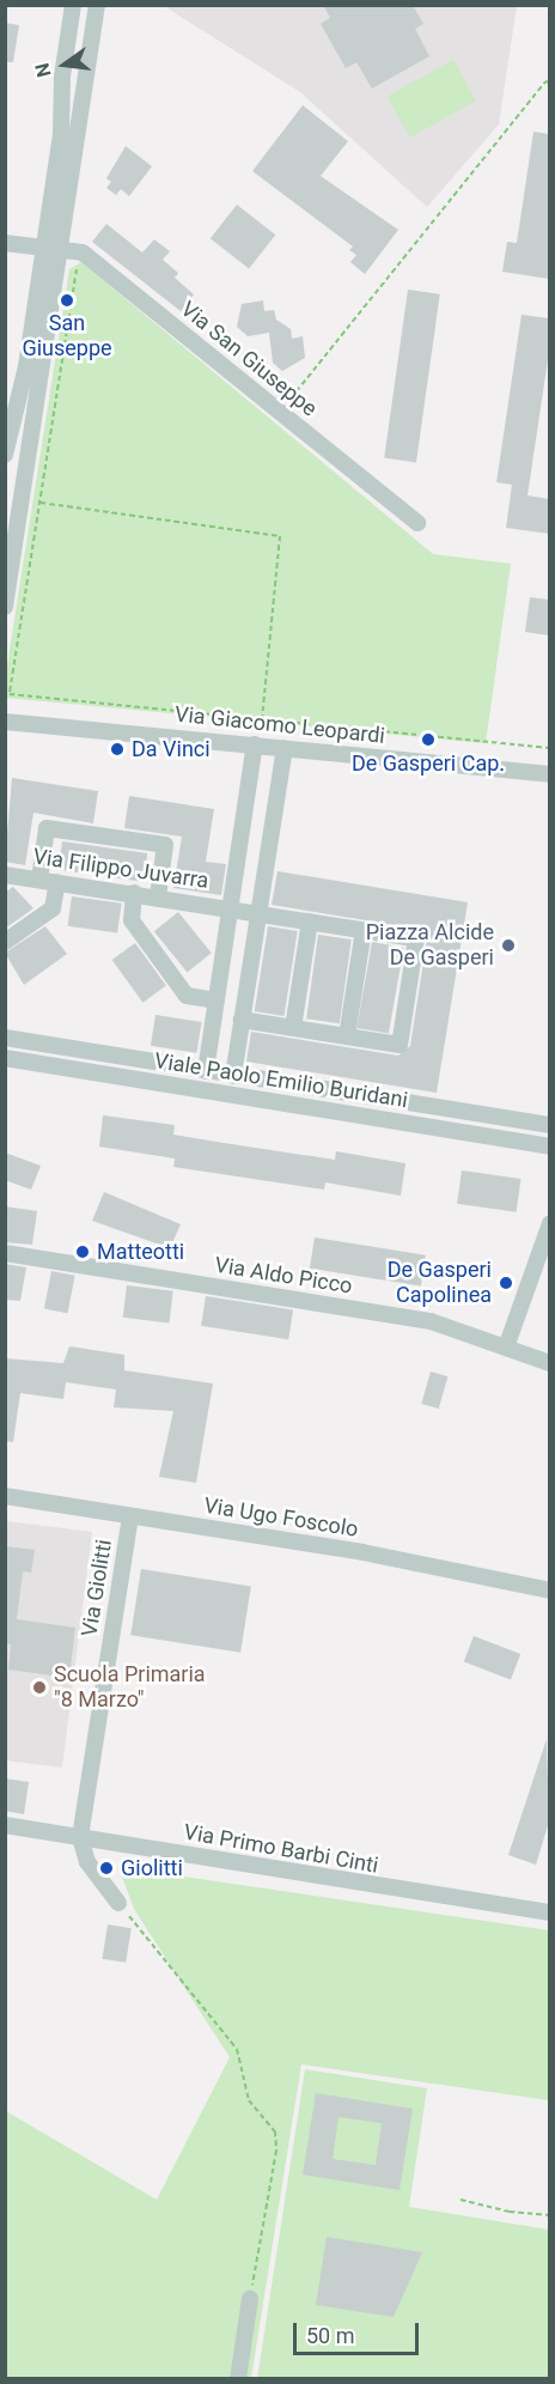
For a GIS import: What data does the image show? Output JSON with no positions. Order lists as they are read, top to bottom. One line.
{"streets":{"street":["Via San Giuseppe","Via Giacomo Leopardi","Via Filippo Juvarra","Viale Paolo Emilio Buridani","Via Aldo Picco","Via Ugo Foscolo","Via Giolitti","Via Primo Barbi Cinti"]},"crossings":[["Via Ugo Foscolo","Via Giolitti"],["Via Giolitti","Via Primo Barbi Cinti"]],"places":["San Giuseppe","De Gasperi Cap.","Da Vinci","Piazza Alcide De Gasperi","Matteotti","De Gasperi Capolinea","Scuola Primaria \"8 Marzo\"","Giolitti"],"scale_bar":"50 m","north":"left"}
